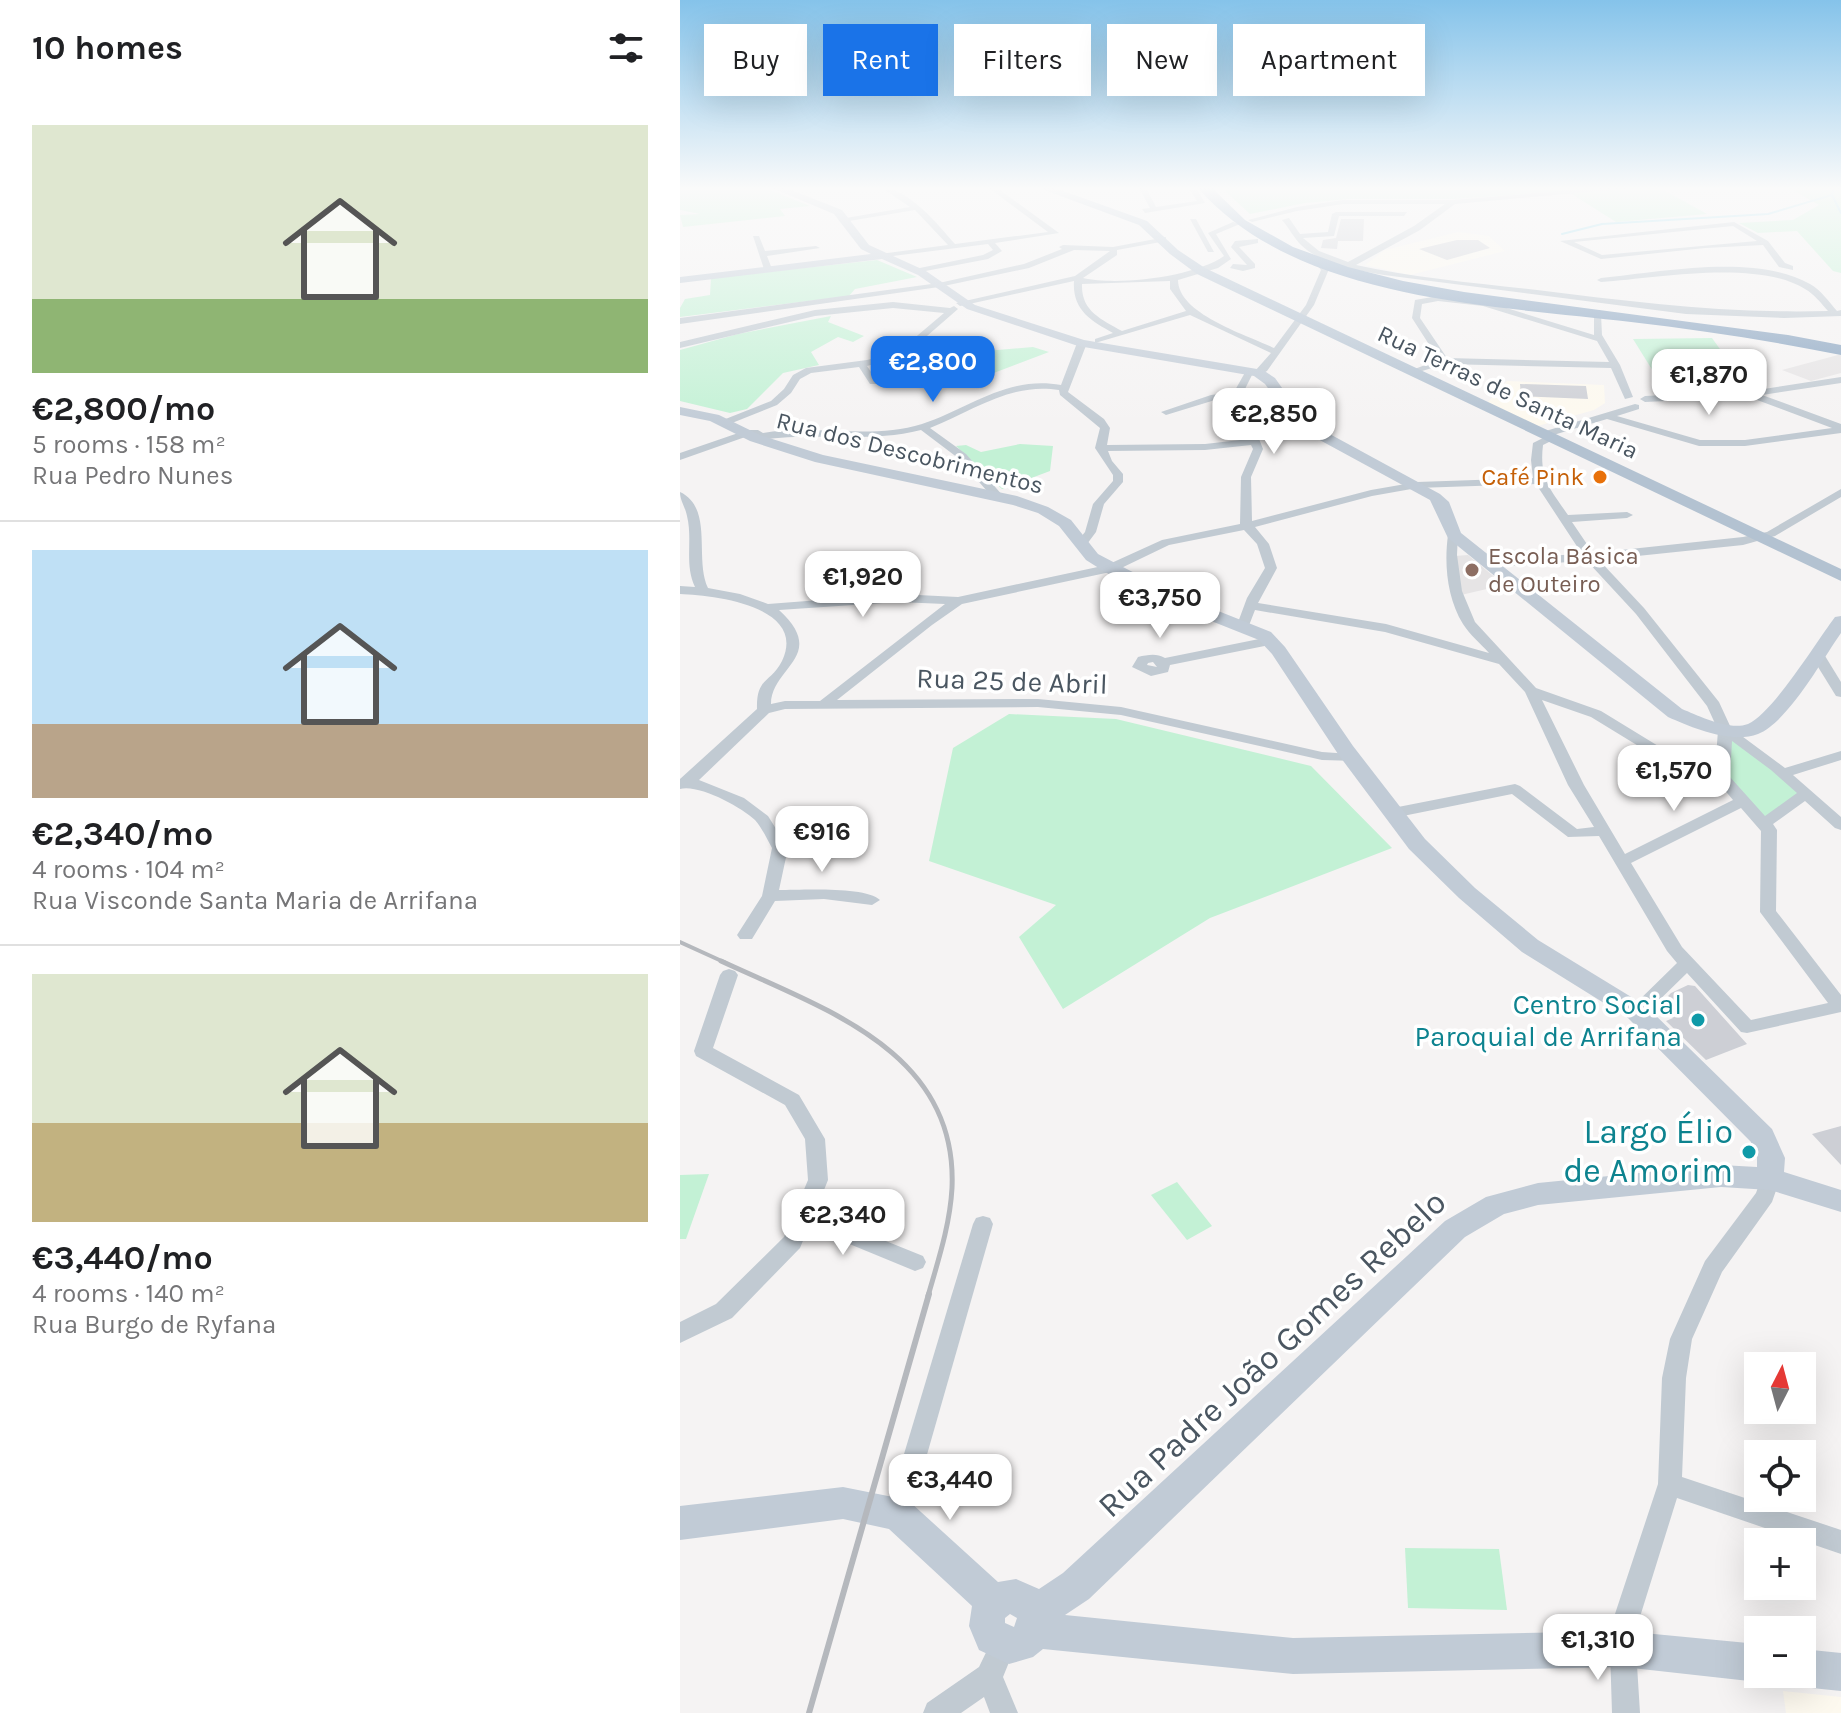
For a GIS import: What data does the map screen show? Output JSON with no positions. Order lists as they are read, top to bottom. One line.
{"streets":{"main road":["Rua Terras de Santa Maria"],"street":["Rua dos Descobrimentos","Rua 25 de Abril","Rua Padre João Gomes Rebelo"]},"places":["Café Pink","Escola Básica de Outeiro","Centro Social Paroquial de Arrifana","Largo Élio de Amorim"],"north":"top","page":{"heading":"10 homes","chip":["Buy","Rent","Filters","New","Apartment"],"list":[{"name":"€2,800/mo","note":"5 rooms · 158 m² · Rua Pedro Nunes"},{"name":"€2,340/mo","note":"4 rooms · 104 m² · Rua Visconde Santa Maria de Arrifana"},{"name":"€3,440/mo","note":"4 rooms · 140 m² · Rua Burgo de Ryfana"}],"price":["€2,800","€1,870","€2,850","€1,920","€3,750","€1,570","€916","€2,340","€3,440","€1,310"],"map_buttons":["+","−"]}}
